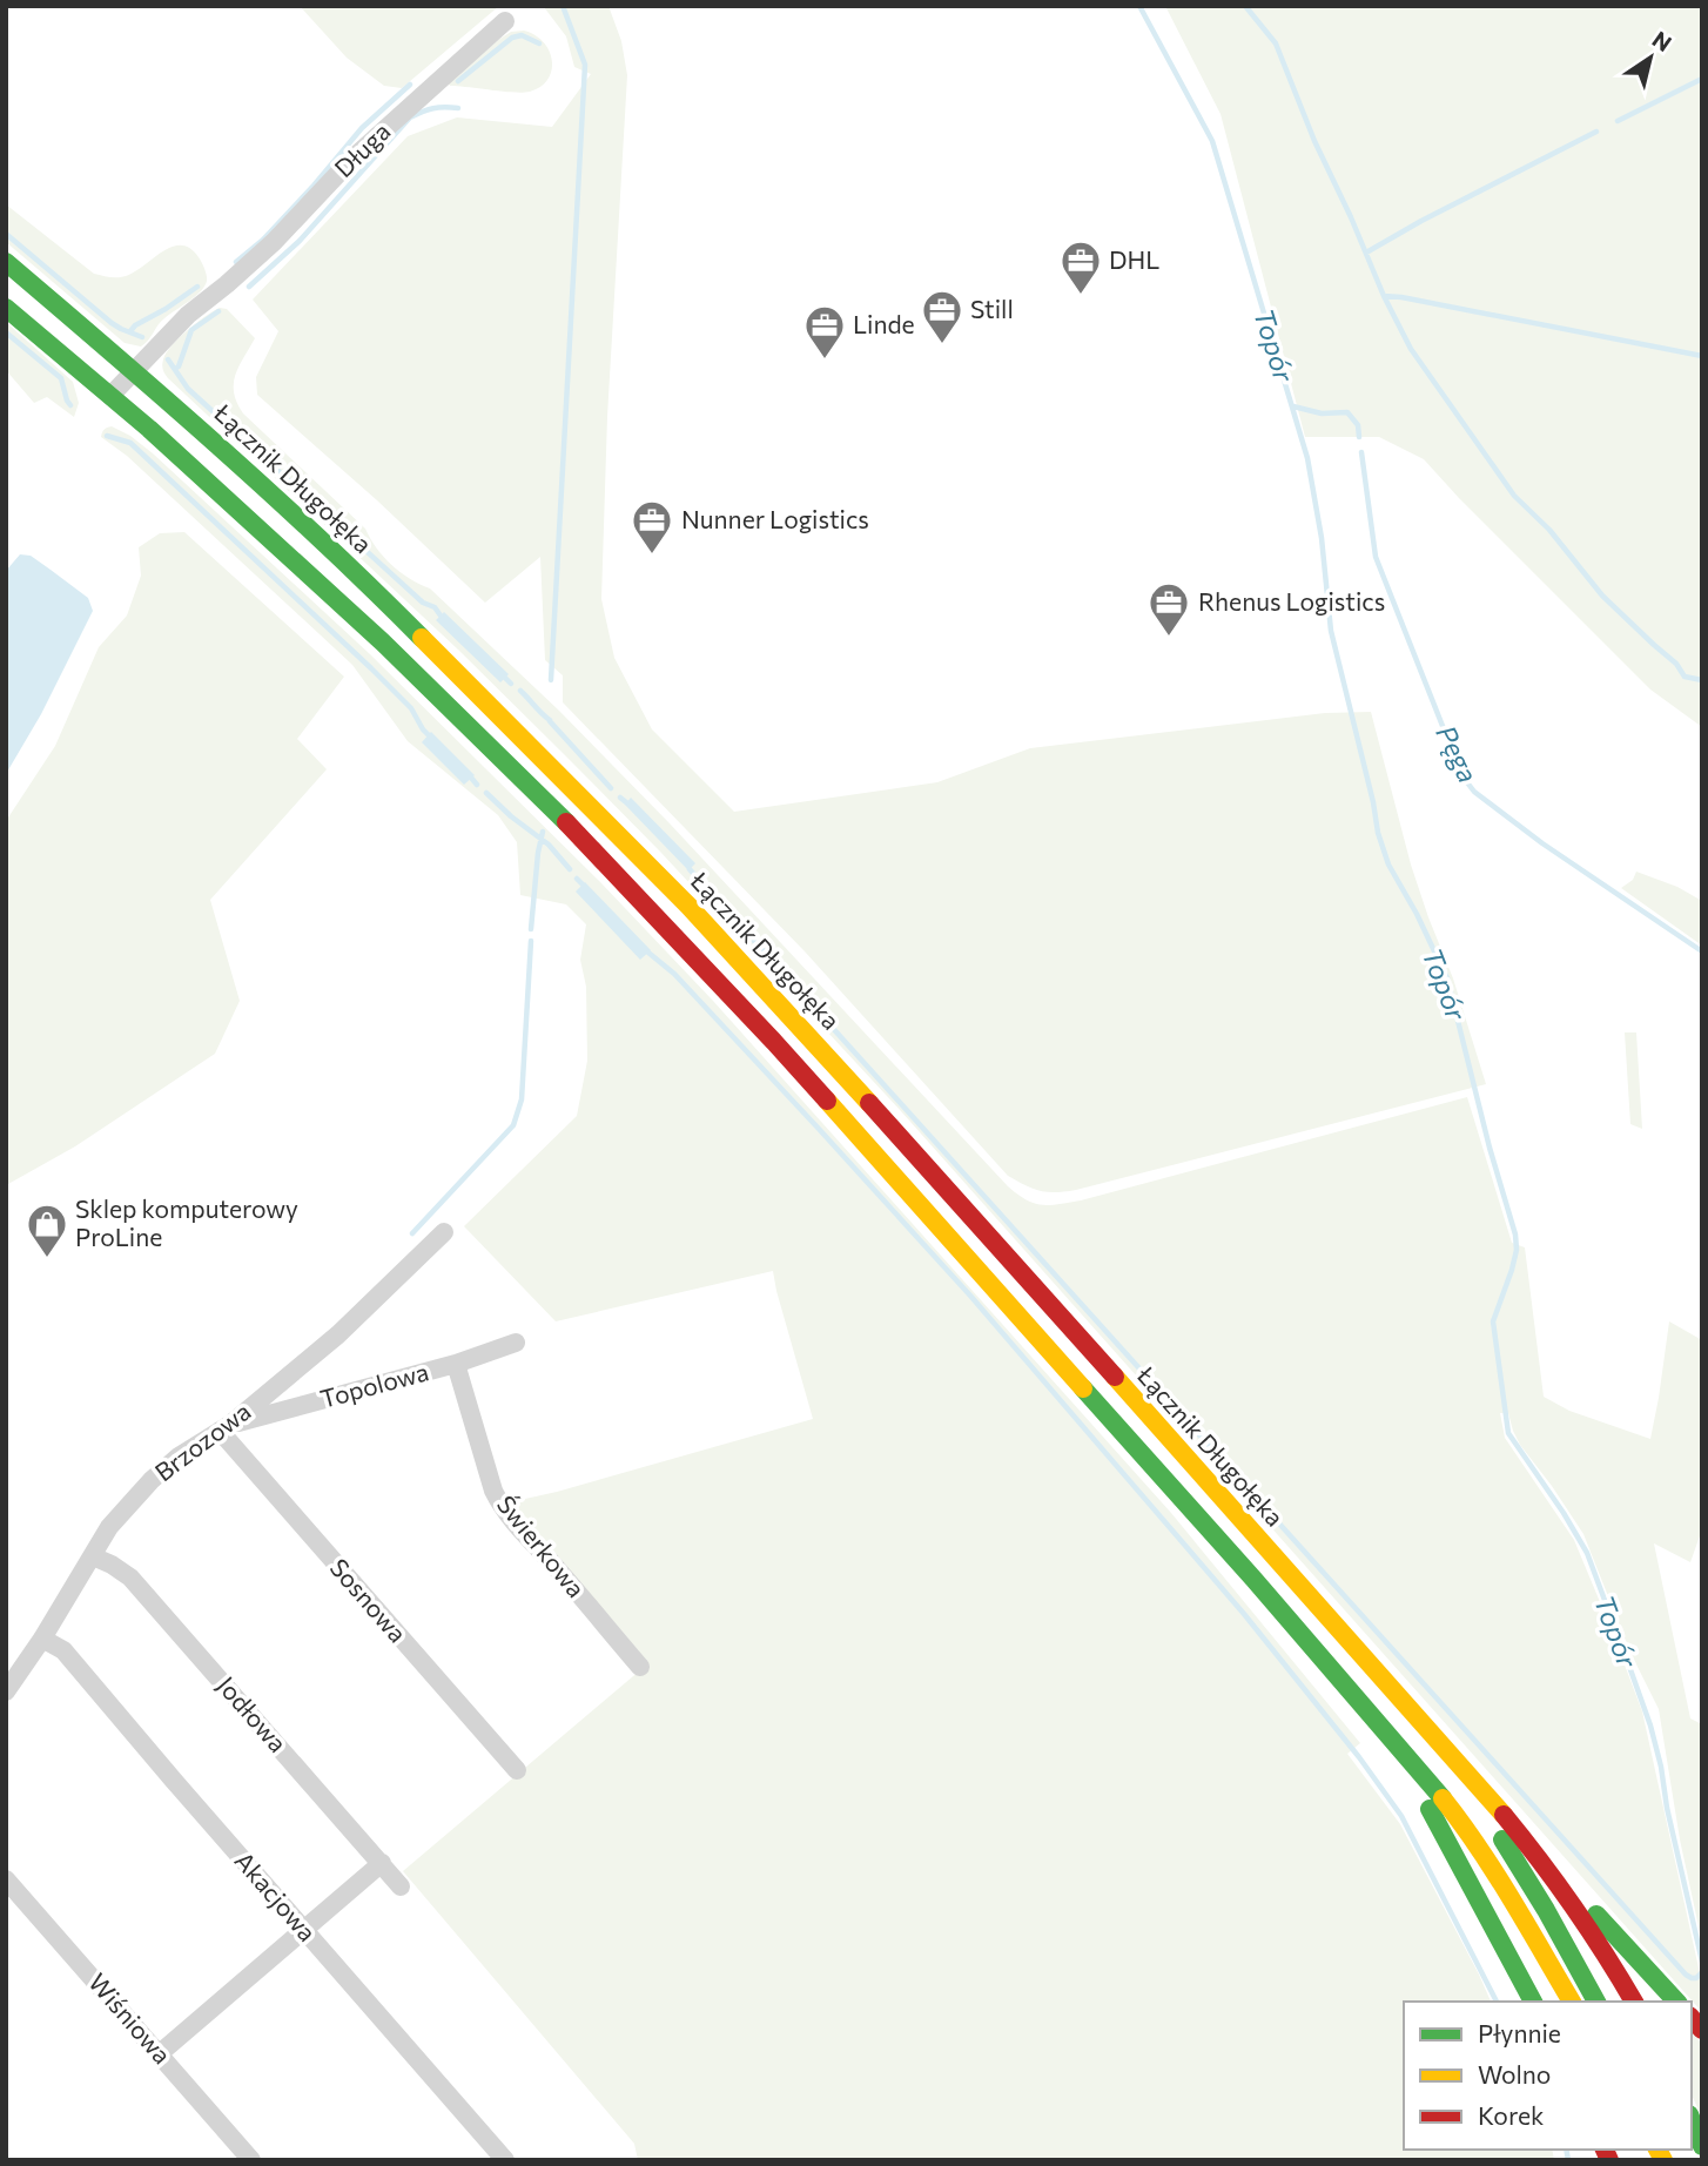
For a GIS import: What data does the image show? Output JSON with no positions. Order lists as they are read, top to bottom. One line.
{"streets":{"main road":["Łącznik Długołęka"],"street":["Długa","Topolowa","Brzozowa","Świerkowa","Sosnowa","Jodłowa","Akacjowa","Wiśniowa"]},"crossings":[["Długa","Łącznik Długołęka"],["Topolowa","Brzozowa"],["Topolowa","Świerkowa"],["Topolowa","Sosnowa"],["Brzozowa","Sosnowa"],["Brzozowa","Jodłowa"],["Brzozowa","Akacjowa"]],"water":["Topór","Pęga"],"places":{"office":["DHL","Still","Linde","Nunner Logistics","Rhenus Logistics"],"shop":["Sklep komputerowy ProLine"]},"legend":["Płynnie","Wolno","Korek"],"north":"top right"}
